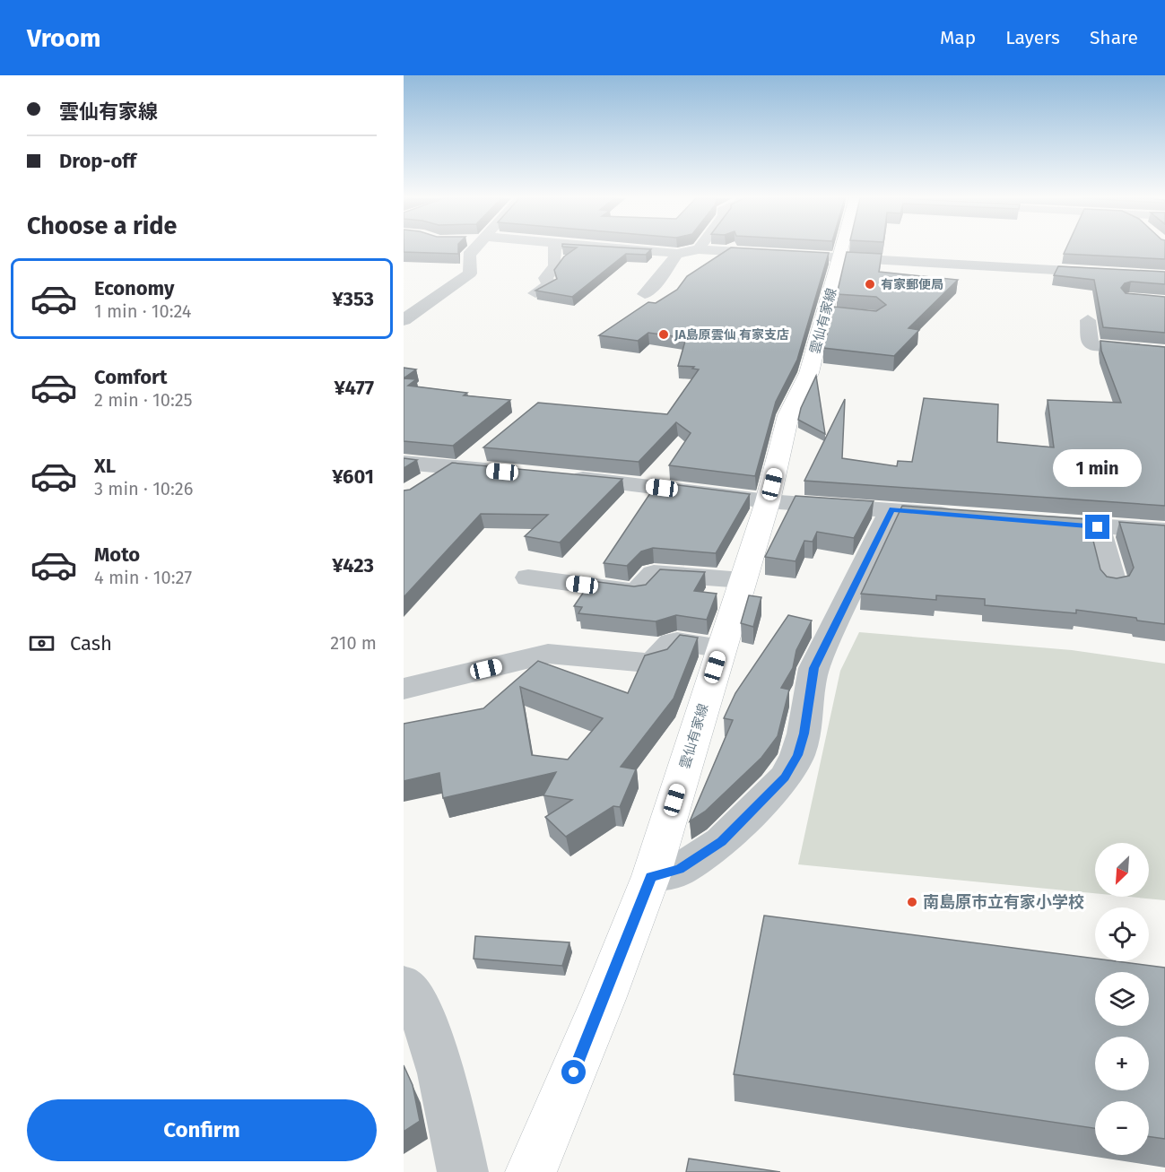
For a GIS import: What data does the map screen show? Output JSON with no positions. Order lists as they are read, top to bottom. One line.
{"streets":{"main road":["雲仙有家線"]},"places":["有家郵便局","JA島原雲仙 有家支店","南島原市立有家小学校"],"north":"bottom left","page":{"header":"Vroom","nav":["Map","Layers","Share"],"banner":["雲仙有家線","Drop-off"],"heading":"Choose a ride","list":[{"name":"Economy","note":"1 min · 10:24","value":"¥353"},{"name":"Comfort","note":"2 min · 10:25","value":"¥477"},{"name":"XL","note":"3 min · 10:26","value":"¥601"},{"name":"Moto","note":"4 min · 10:27","value":"¥423"}],"bubble":"1 min","pay":["Cash","210 m"],"map_buttons":["+","−"],"buttons":"Confirm"}}
